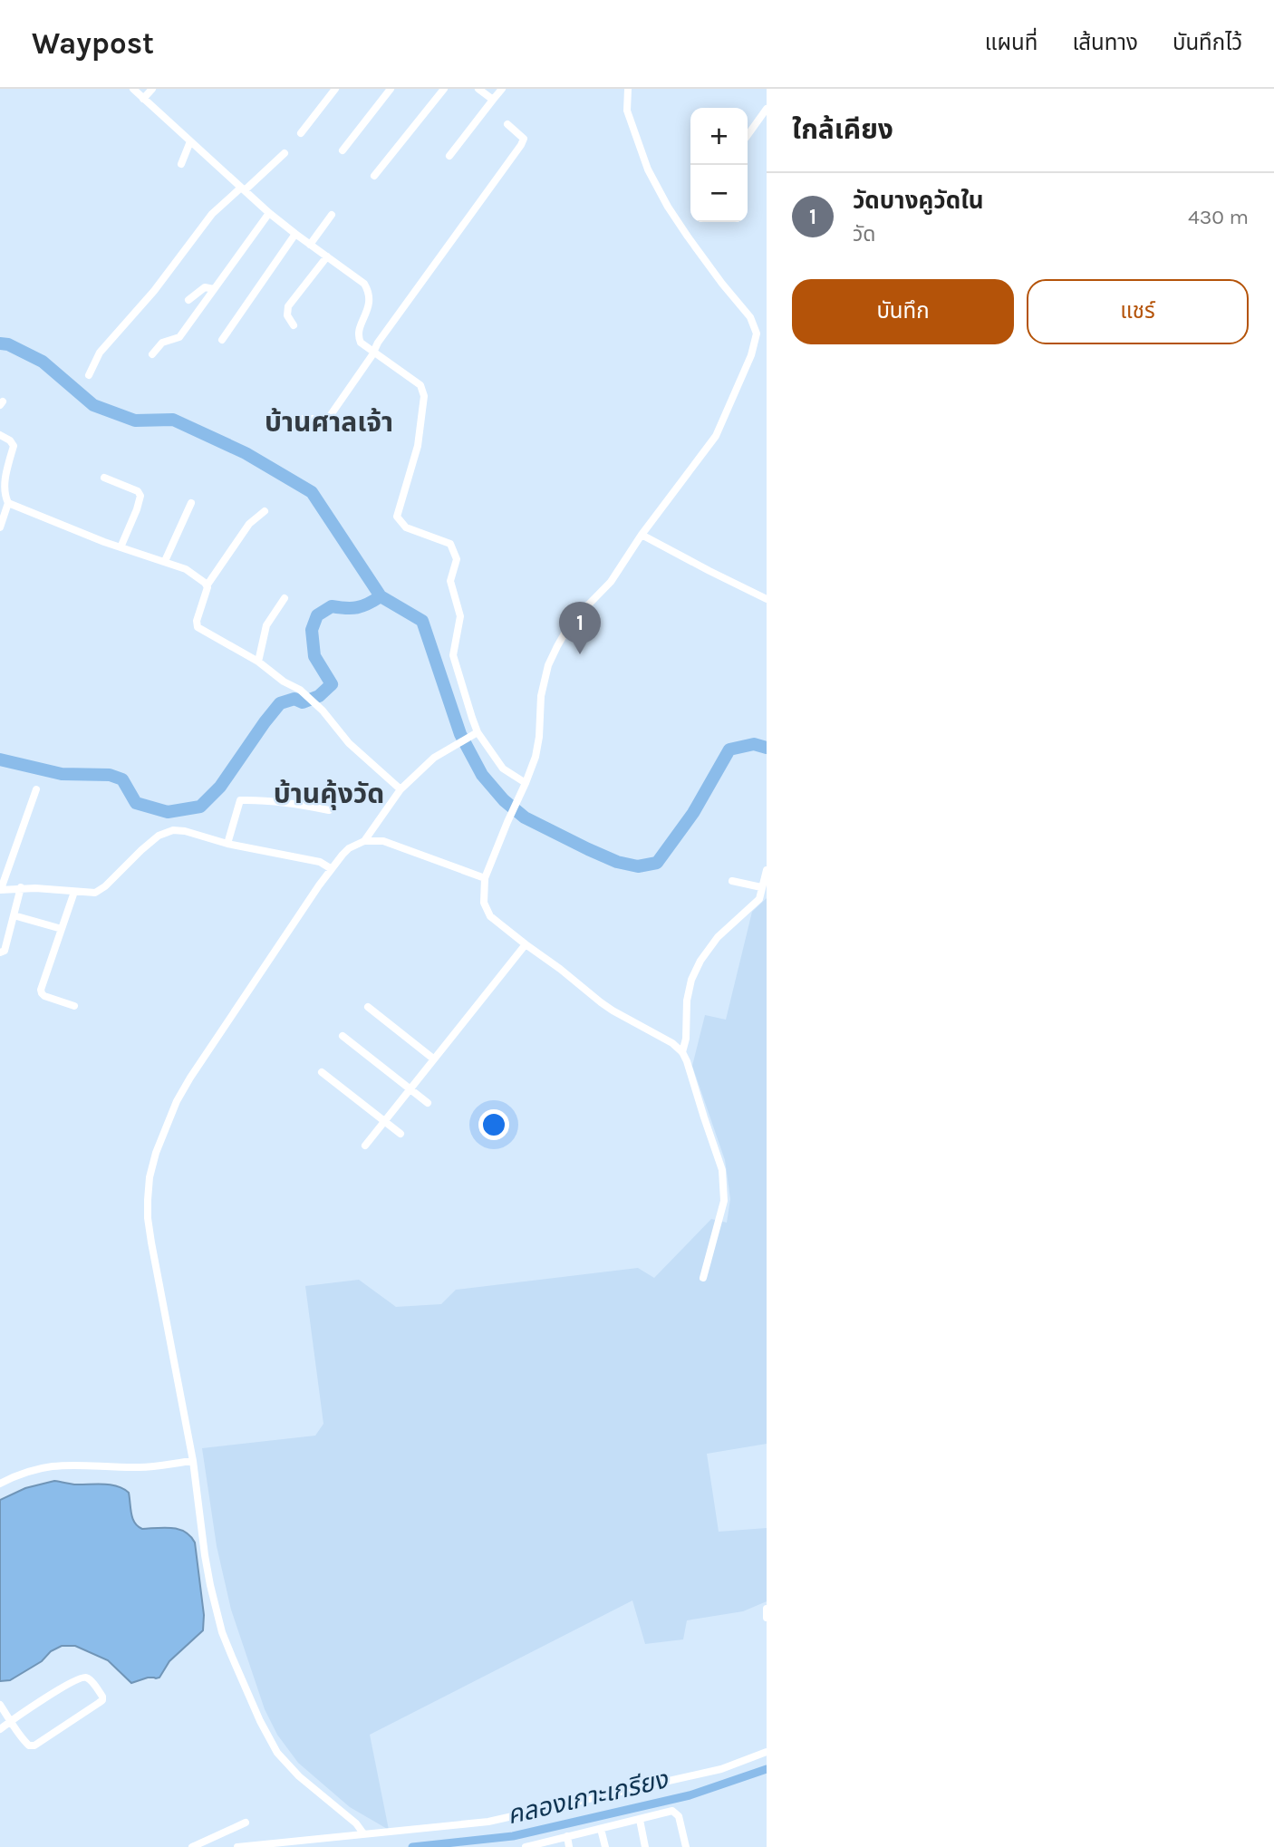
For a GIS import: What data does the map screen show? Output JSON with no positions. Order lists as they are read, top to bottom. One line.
{"districts":["บ้านศาลเจ้า","บ้านคุ้งวัด"],"water":["คลองเกาะเกรียง"],"page":{"header":"Waypost","nav":["แผนที่","เส้นทาง","บันทึกไว้"],"heading":"ใกล้เคียง","map_buttons":["+","−"],"list":[{"mark":"1","name":"วัดบางคูวัดใน","note":"วัด","value":"430 m"}],"buttons":["บันทึก","แชร์"],"pins":"1"}}
